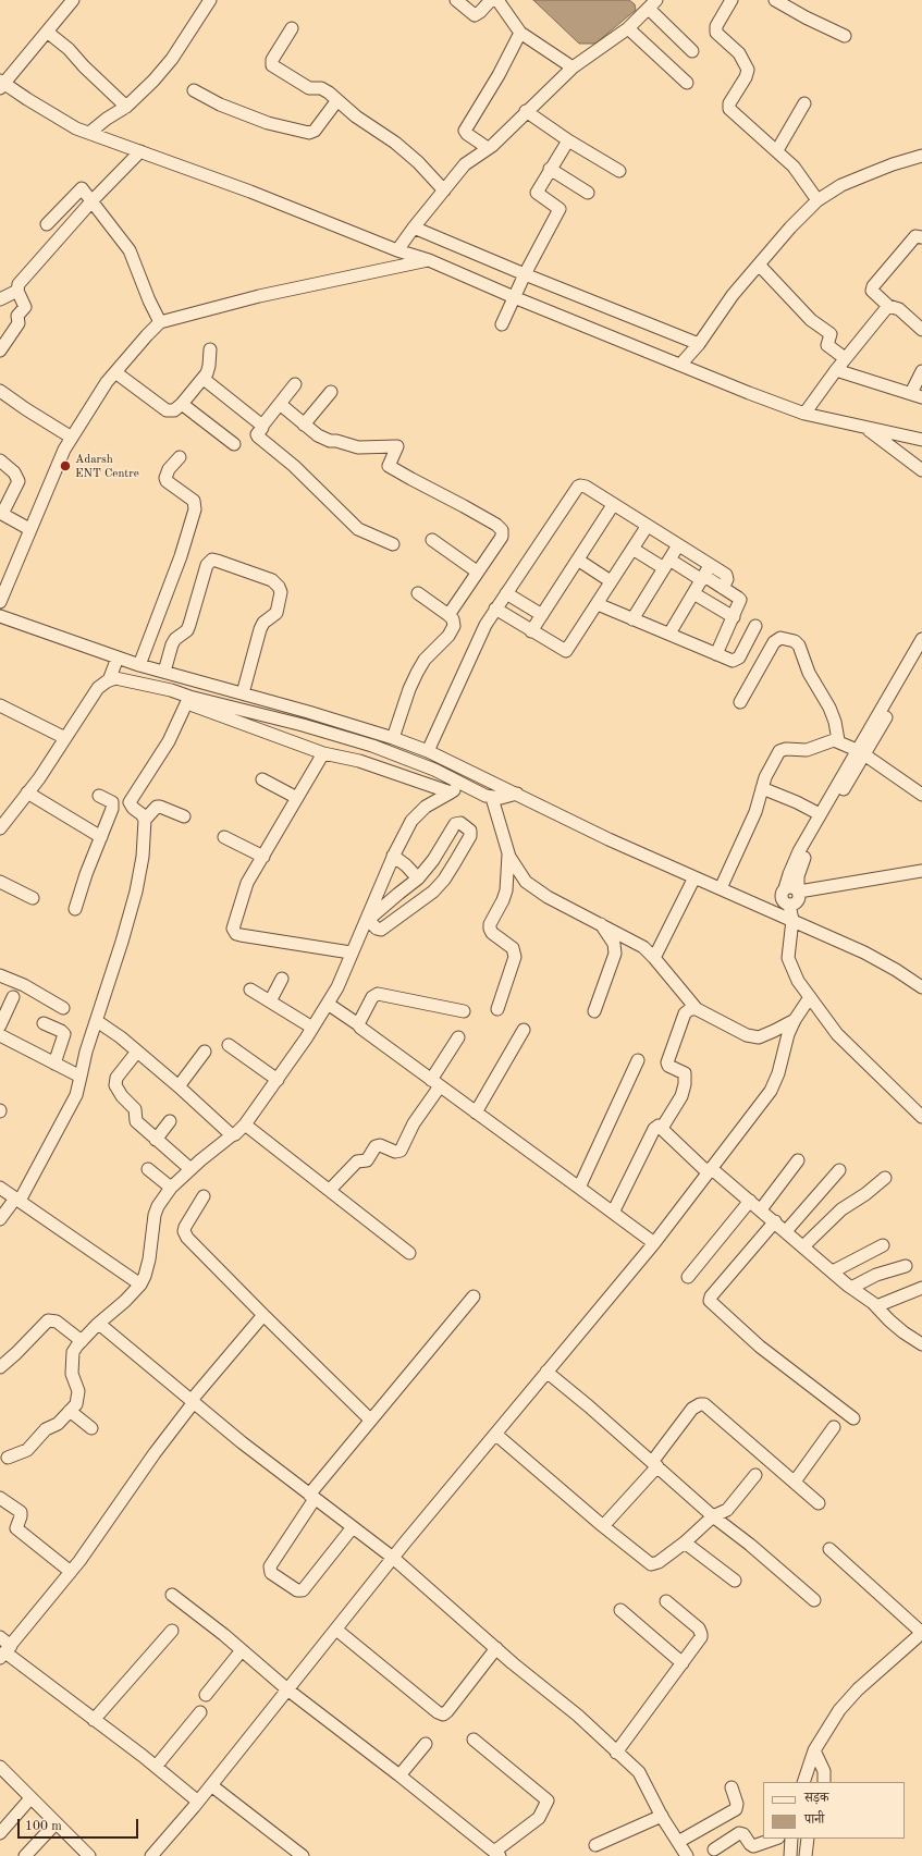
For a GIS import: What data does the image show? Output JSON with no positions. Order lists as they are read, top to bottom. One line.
{"places":["Adarsh ENT Centre"],"legend":["सड़क","पानी"],"scale_bar":"100 m"}
